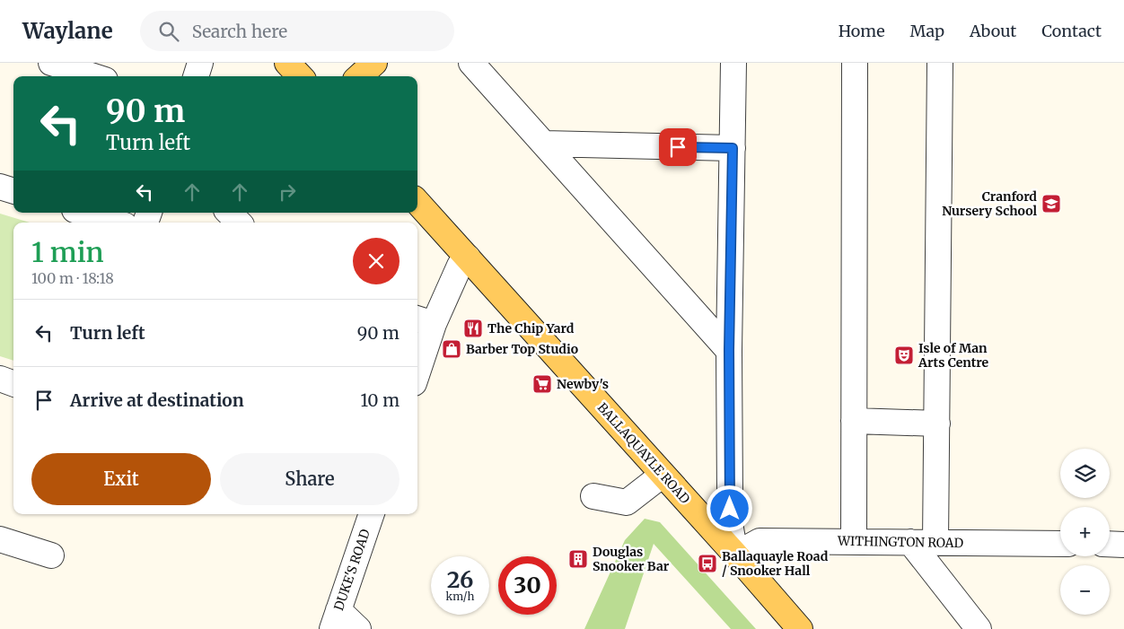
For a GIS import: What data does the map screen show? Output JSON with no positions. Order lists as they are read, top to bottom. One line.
{"streets":{"main road":["BALLAQUAYLE ROAD"],"street":["WITHINGTON ROAD","DUKE'S ROAD"]},"crossings":[["BALLAQUAYLE ROAD","WITHINGTON ROAD"]],"places":{"school or university":["Cranford Nursery School"],"restaurant":["The Chip Yard"],"shop":["Barber Top Studio"],"theatre":["Isle of Man Arts Centre"],"supermarket":["Newby's"],"building":["Douglas Snooker Bar"],"bus stop":["Ballaquayle Road / Snooker Hall"]},"page":{"header":"Waylane","search":"Search here","nav":["Home","Map","About","Contact"],"turn":["90 m","Turn left"],"heading":["1 min","100 m · 18:18"],"list":[{"name":"Turn left","value":"90 m"},{"name":"Arrive at destination","value":"10 m"}],"buttons":["Exit","Share"],"map_buttons":["+","−"],"speed":"26 km/h","limit":"30"}}
